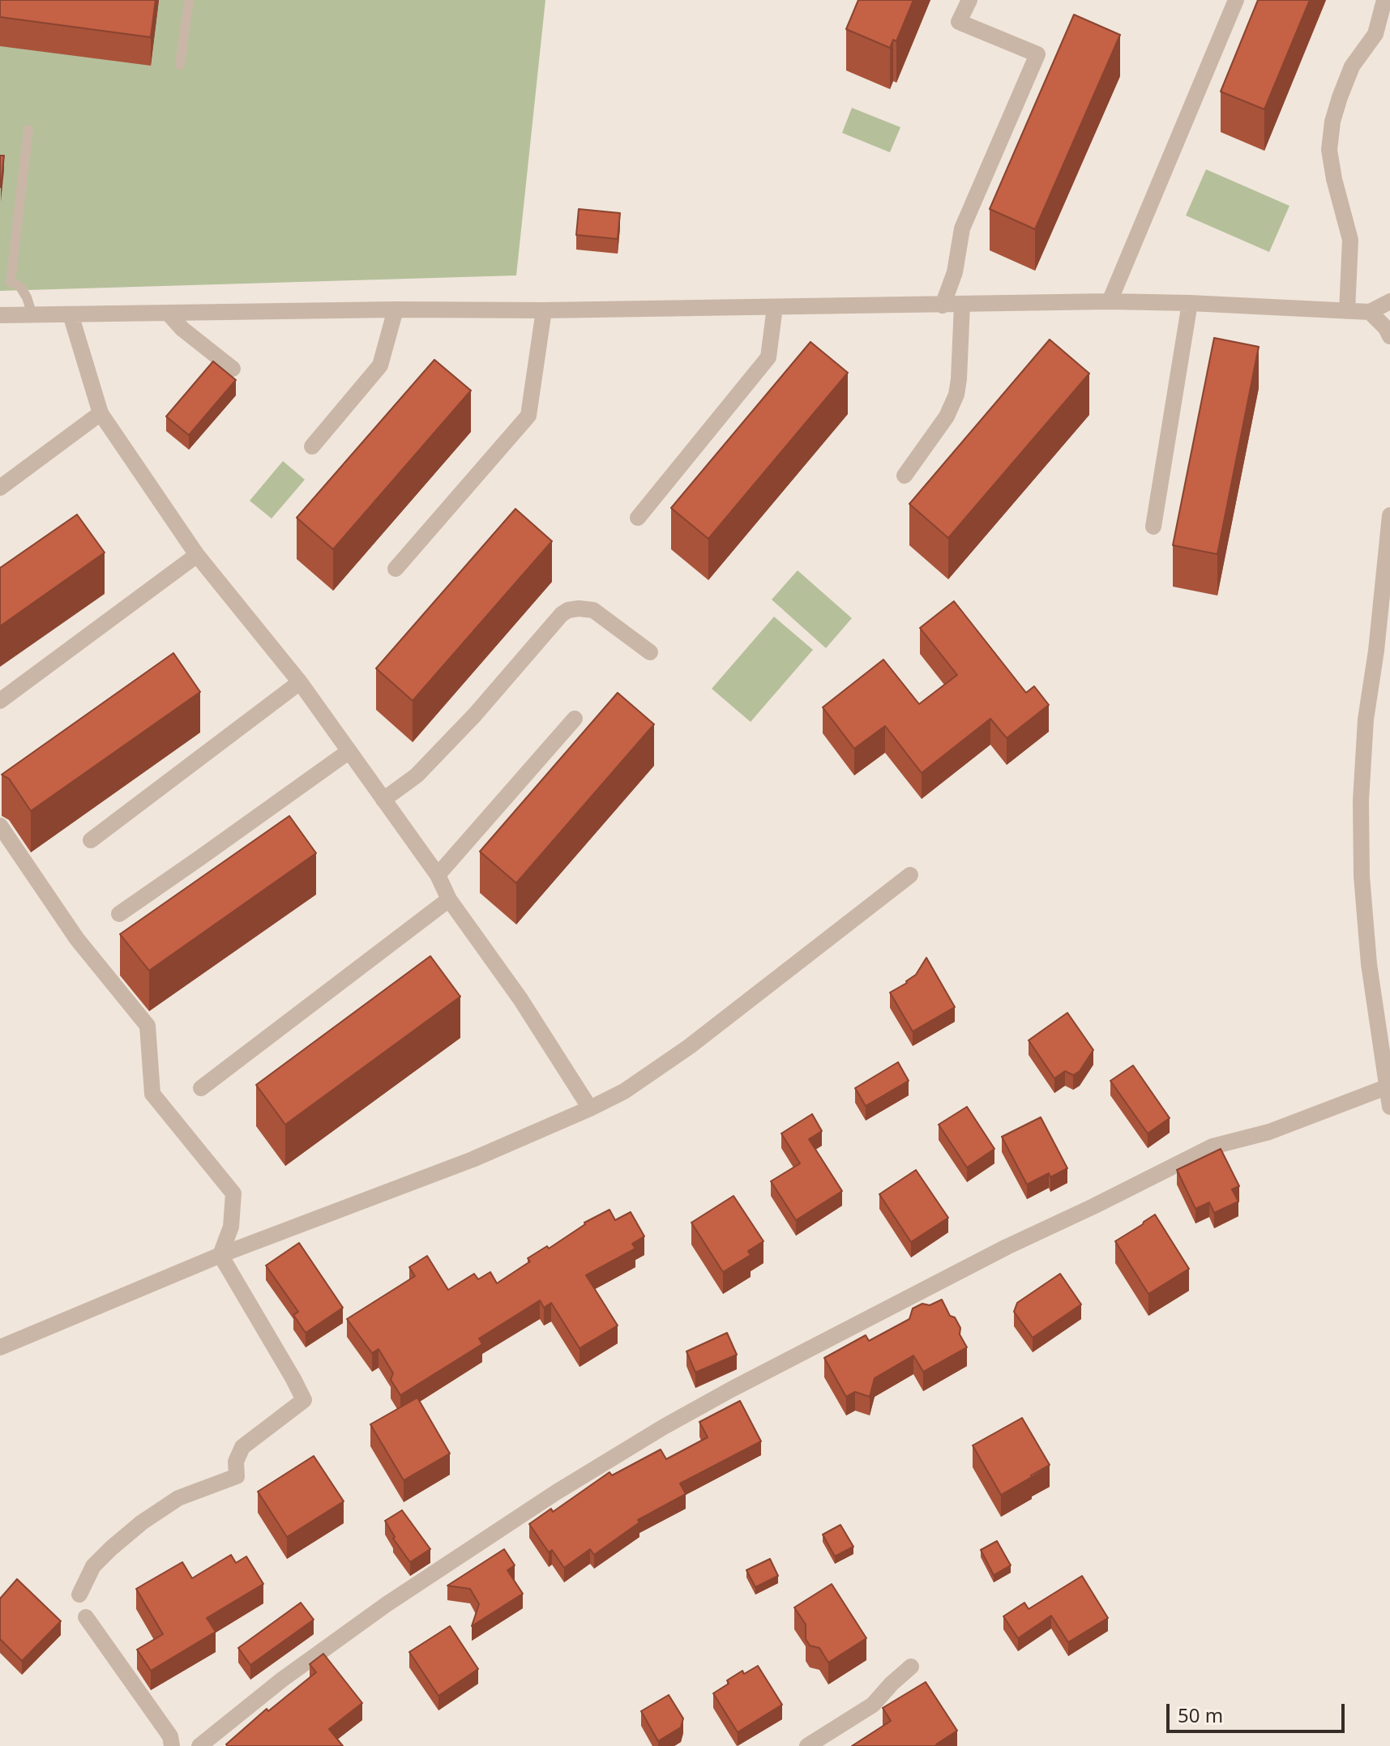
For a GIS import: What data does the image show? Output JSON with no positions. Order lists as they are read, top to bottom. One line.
{"scale_bar":"50 m"}
